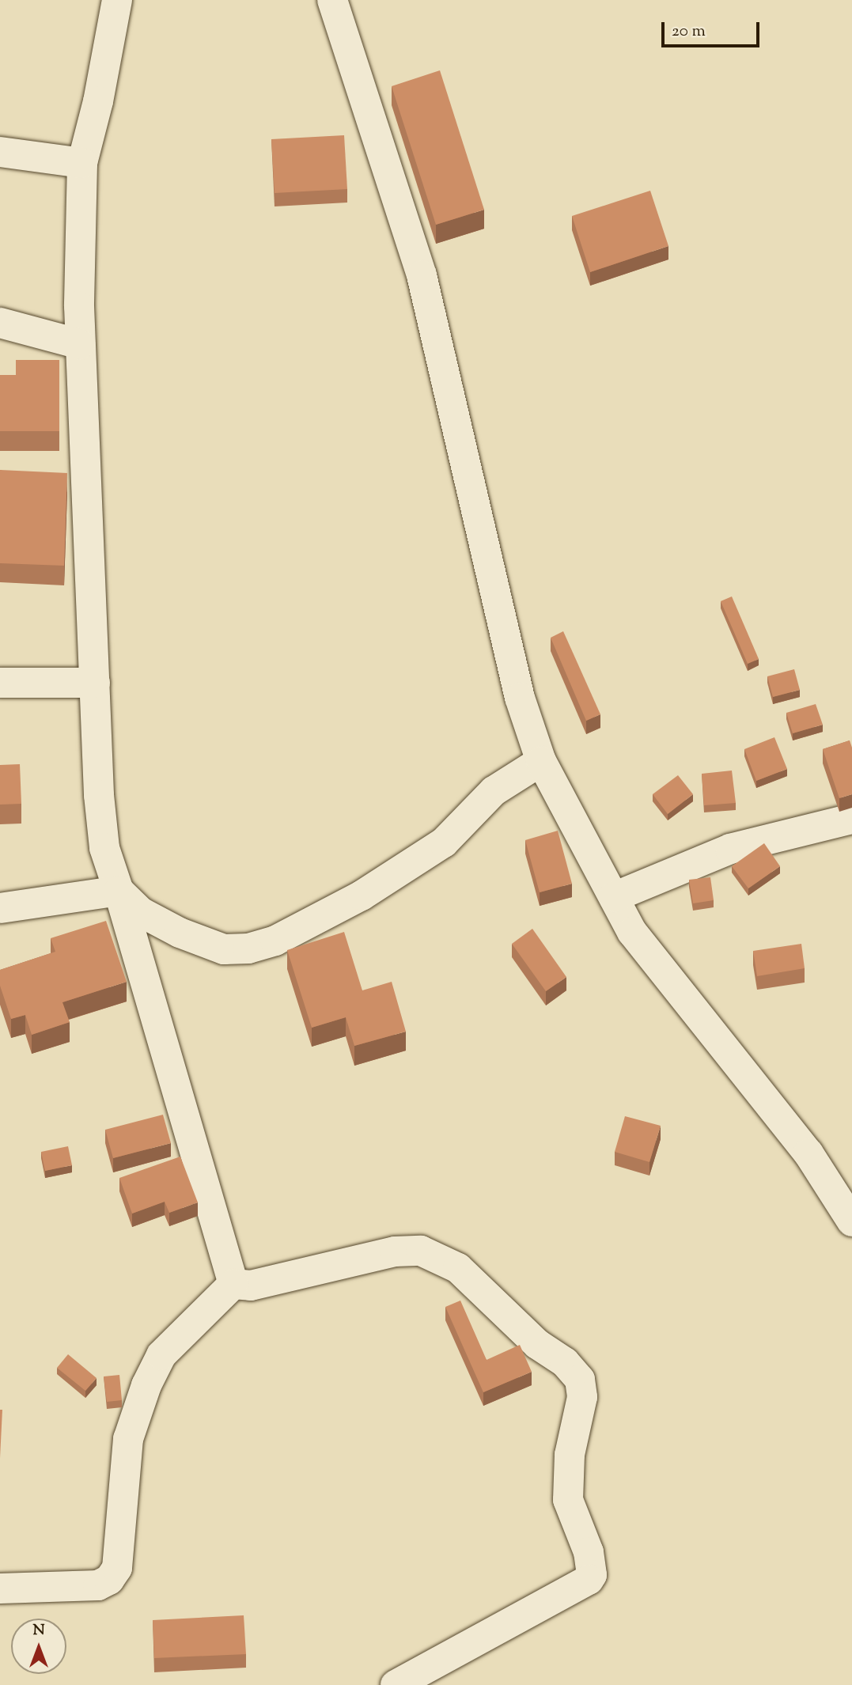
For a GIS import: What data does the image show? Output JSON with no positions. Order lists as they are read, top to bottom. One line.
{"scale_bar":"20 m","north":"top"}
